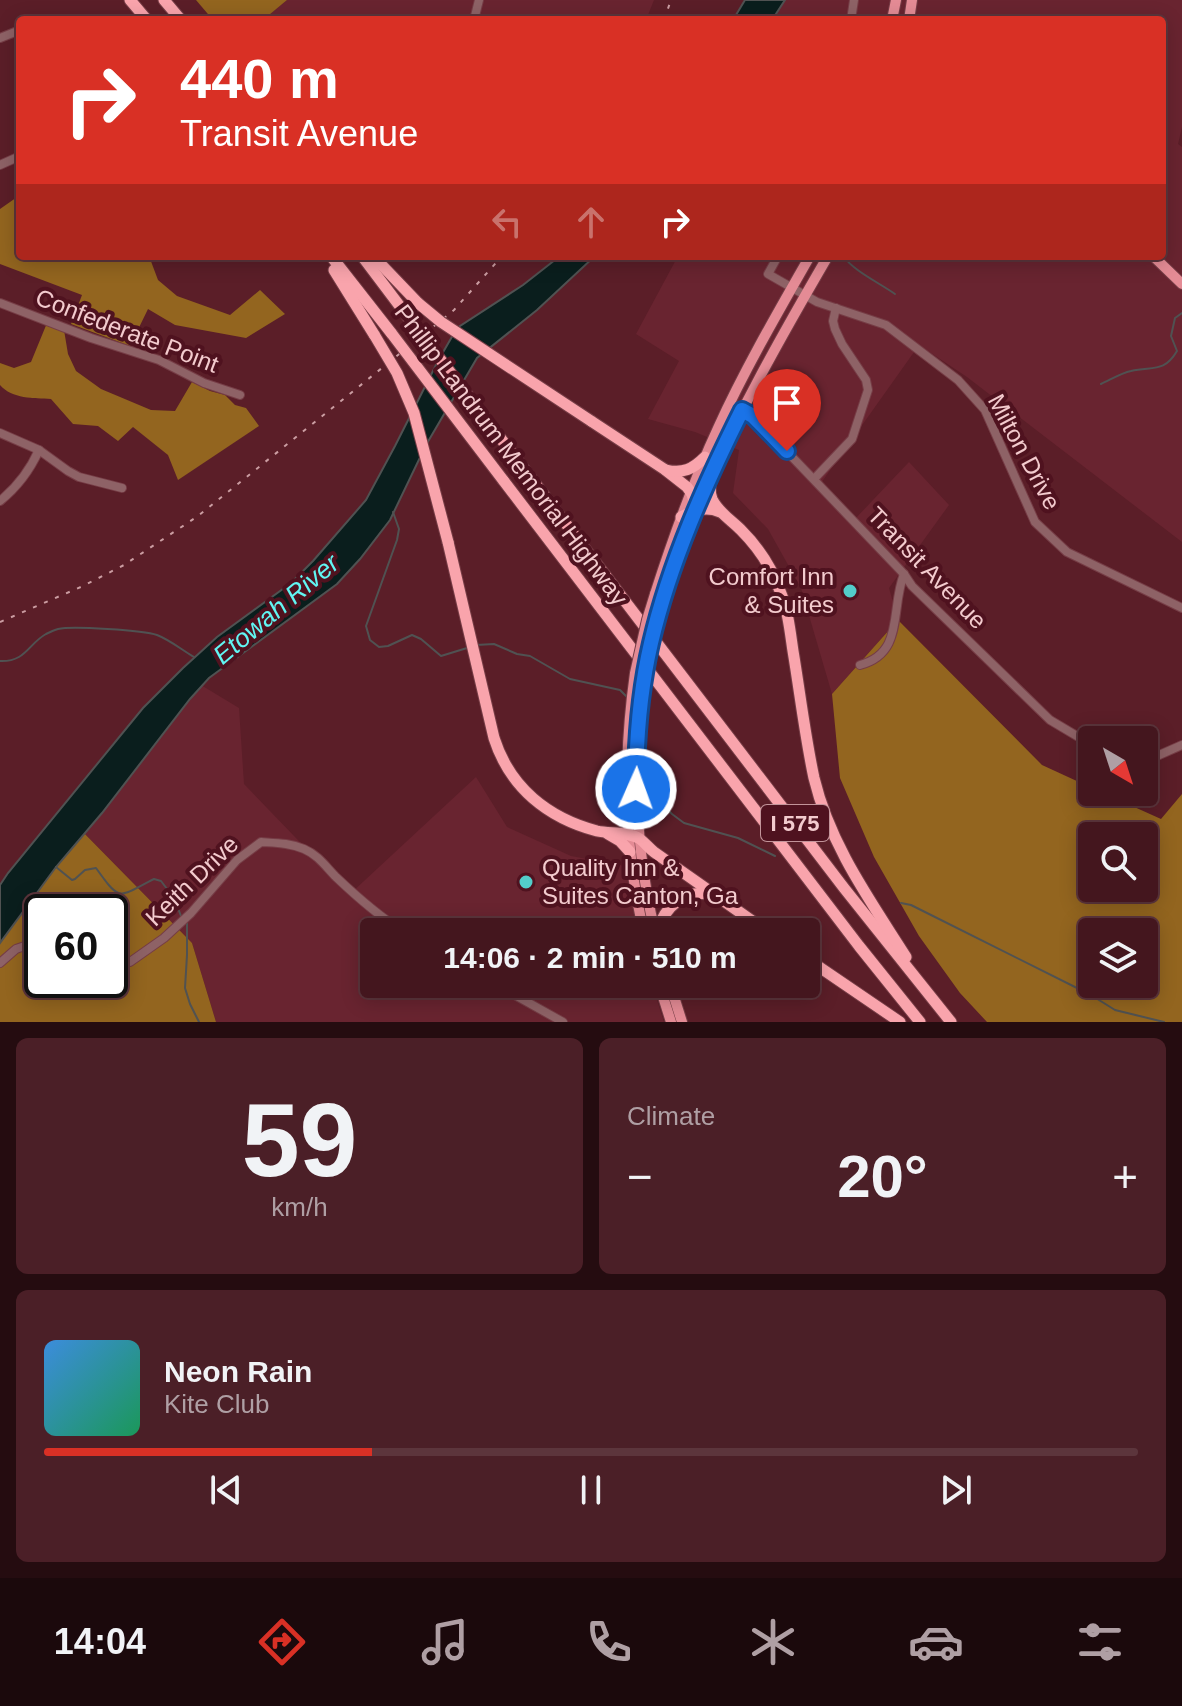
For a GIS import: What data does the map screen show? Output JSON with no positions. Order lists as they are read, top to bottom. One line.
{"streets":{"highway":["Phillip Landrum Memorial Highway","I 575"],"street":["Confederate Point","Milton Drive","Transit Avenue","Keith Drive"]},"water":["Etowah River"],"places":["Comfort Inn & Suites","Quality Inn & Suites Canton, Ga"],"north":"bottom right","page":{"turn":["440 m","Transit Avenue"],"limit":"60","trip":"14:06 · 2 min · 510 m","tile":[["59","km/h"],"Climate"],"heat":["−","20°","+"],"song":["Neon Rain","Kite Club"],"tabs":"14:04"}}
